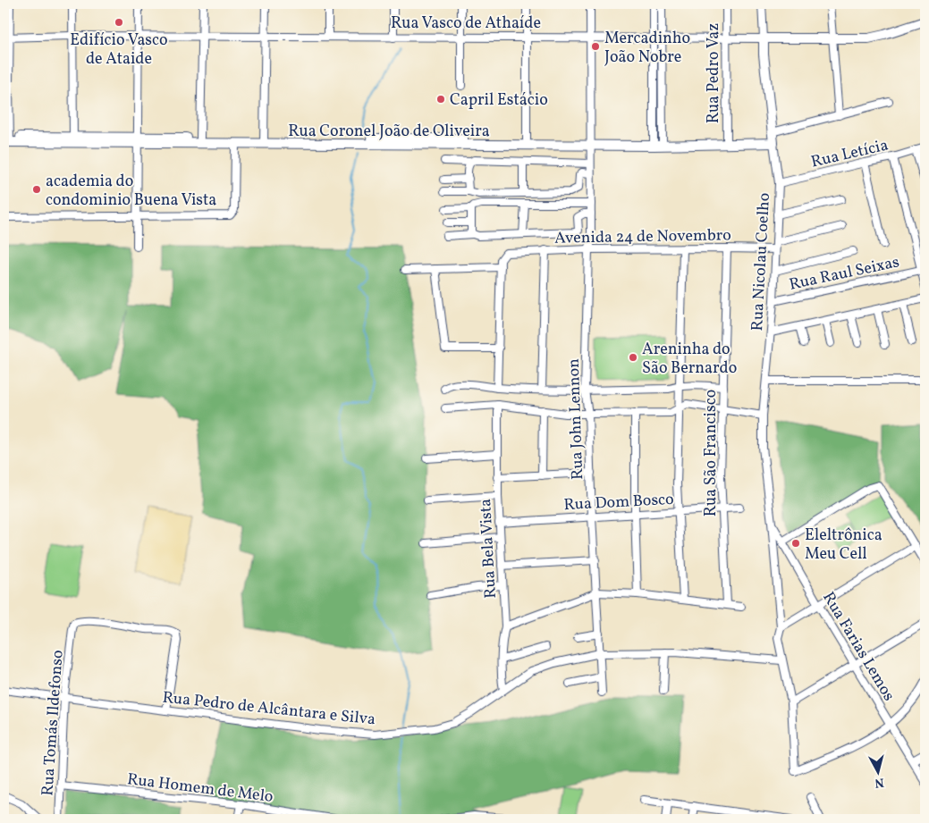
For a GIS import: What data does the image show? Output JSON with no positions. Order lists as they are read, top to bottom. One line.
{"streets":{"street":["Rua Vasco de Athaíde","Rua Pedro Vaz","Rua Coronel João de Oliveira","Rua Letícia","Avenida 24 de Novembro","Rua Nicolau Coelho","Rua Raul Seixas","Rua John Lennon","Rua São Francisco","Rua Dom Bosco","Rua Bela Vista","Rua Farias Lemos","Rua Pedro de Alcântara e Silva","Rua Tomás Ildefonso","Rua Homem de Melo"]},"crossings":[["Rua Vasco de Athaíde","Rua Pedro Vaz"],["Rua Vasco de Athaíde","Rua Nicolau Coelho"],["Rua Vasco de Athaíde","Rua John Lennon"],["Rua Pedro Vaz","Rua Coronel João de Oliveira"],["Rua Coronel João de Oliveira","Rua Nicolau Coelho"],["Rua Coronel João de Oliveira","Rua John Lennon"],["Rua Letícia","Rua Nicolau Coelho"],["Avenida 24 de Novembro","Rua Nicolau Coelho"],["Avenida 24 de Novembro","Rua John Lennon"],["Avenida 24 de Novembro","Rua São Francisco"],["Rua Nicolau Coelho","Rua Raul Seixas"],["Rua Nicolau Coelho","Rua Farias Lemos"],["Rua Nicolau Coelho","Rua Pedro de Alcântara e Silva"],["Rua John Lennon","Rua Dom Bosco"],["Rua John Lennon","Rua Pedro de Alcântara e Silva"],["Rua São Francisco","Rua Dom Bosco"],["Rua Dom Bosco","Rua Bela Vista"],["Rua Bela Vista","Rua Pedro de Alcântara e Silva"],["Rua Pedro de Alcântara e Silva","Rua Tomás Ildefonso"],["Rua Tomás Ildefonso","Rua Homem de Melo"]],"places":["Edifício Vasco de Ataide","Mercadinho João Nobre","Capril Estácio","academia do condominio Buena Vista","Areninha do São Bernardo","Eleltrônica Meu Cell"],"north":"bottom"}
